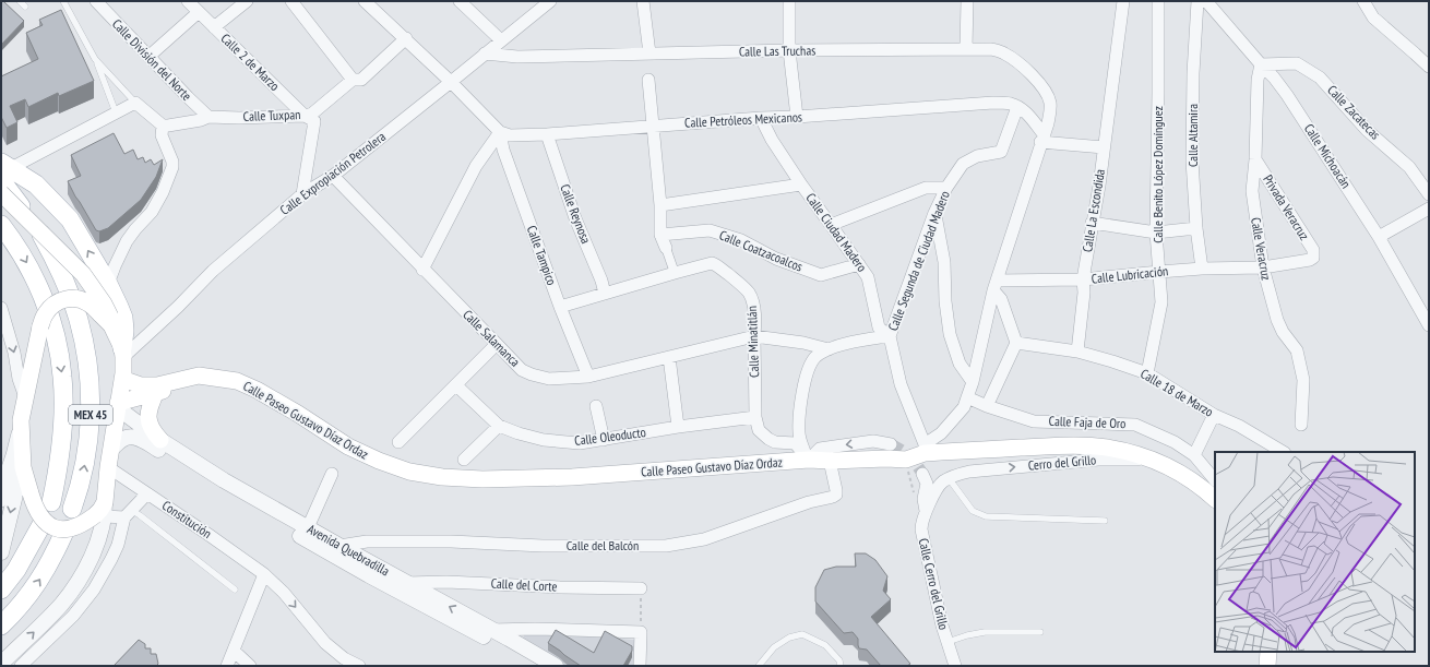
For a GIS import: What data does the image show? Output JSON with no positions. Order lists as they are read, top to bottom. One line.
{"streets":{"main road":["MEX 45","Calle Paseo Gustavo Díaz Ordaz"],"street":["Calle Las Truchas","Calle División del Norte","Calle 2 de Marzo","Calle Zacatecas","Calle Tuxpan","Calle Petróleos Mexicanos","Calle Altamira","Calle Michoacán","Calle Expropiación Petrolera","Calle Benito López Domínguez","Privada Veracruz","Calle La Escondida","Calle Reynosa","Calle Ciudad Madero","Calle Veracruz","Calle Coatzacoalcos","Calle Tampico","Calle Segunda de Ciudad Madero","Calle Lubricación","Calle Salamanca","Calle Minatitlán","Calle 18 de Marzo","Calle Faja de Oro","Calle Oleoducto","Cerro del Grillo","Constitución","Calle del Balcón","Avenida Quebradilla","Calle Cerro del Grillo","Calle del Corte"]},"crossings":[["Calle Las Truchas","Calle Expropiación Petrolera"],["Calle División del Norte","Calle Tuxpan"],["Calle 2 de Marzo","Calle Tuxpan"],["Calle Zacatecas","Calle Michoacán"],["Calle Zacatecas","Calle Veracruz"],["Calle Petróleos Mexicanos","Calle Reynosa"],["Calle Petróleos Mexicanos","Calle Ciudad Madero"],["Calle Petróleos Mexicanos","Calle Tampico"],["Calle Petróleos Mexicanos","Calle Segunda de Ciudad Madero"],["Calle Altamira","Calle Lubricación"],["Calle Michoacán","Calle Veracruz"],["Calle Expropiación Petrolera","Calle Salamanca"],["Calle Benito López Domínguez","Calle Lubricación"],["Calle Benito López Domínguez","Calle 18 de Marzo"],["Privada Veracruz","Calle Veracruz"],["Privada Veracruz","Calle Lubricación"],["Calle La Escondida","Calle Lubricación"],["Calle La Escondida","Calle 18 de Marzo"],["Calle Reynosa","Calle Minatitlán"],["Calle Ciudad Madero","Calle Coatzacoalcos"],["Calle Ciudad Madero","Calle Segunda de Ciudad Madero"],["Calle Ciudad Madero","Calle Paseo Gustavo Díaz Ordaz"],["Calle Veracruz","Calle Lubricación"],["Calle Tampico","Calle Salamanca"],["Calle Tampico","Calle Minatitlán"],["Calle Salamanca","Calle Minatitlán"],["Calle Minatitlán","Calle Paseo Gustavo Díaz Ordaz"],["Calle Minatitlán","Calle Oleoducto"],["Calle Paseo Gustavo Díaz Ordaz","Cerro del Grillo"],["Calle Paseo Gustavo Díaz Ordaz","Calle del Balcón"],["Cerro del Grillo","Calle Cerro del Grillo"],["Calle del Balcón","Avenida Quebradilla"],["Avenida Quebradilla","Calle del Corte"]],"one_way":["Cerro del Grillo","Constitución"]}
